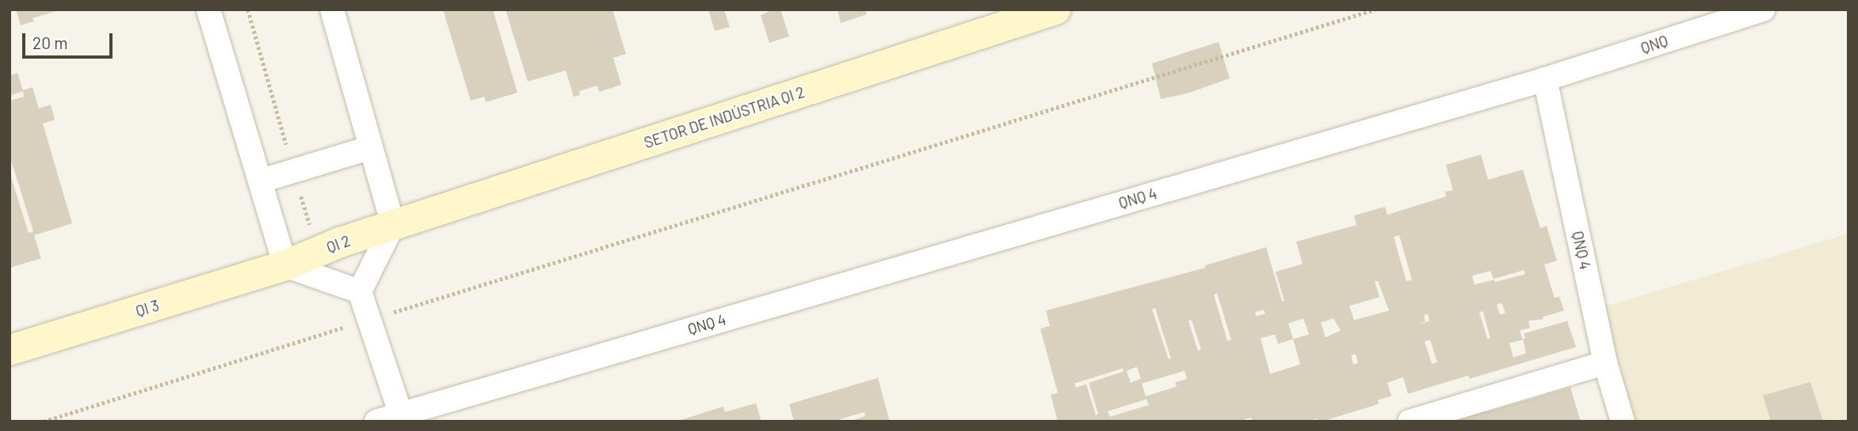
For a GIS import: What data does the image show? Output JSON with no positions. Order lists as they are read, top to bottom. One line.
{"streets":{"street":["QNQ","SETOR DE INDÚSTRIA QI 2","QNQ 4","QI 2","QI 3"]},"crossings":[["QNQ","QNQ 4"],["SETOR DE INDÚSTRIA QI 2","QI 2"],["QI 2","QI 3"]],"scale_bar":"20 m"}
